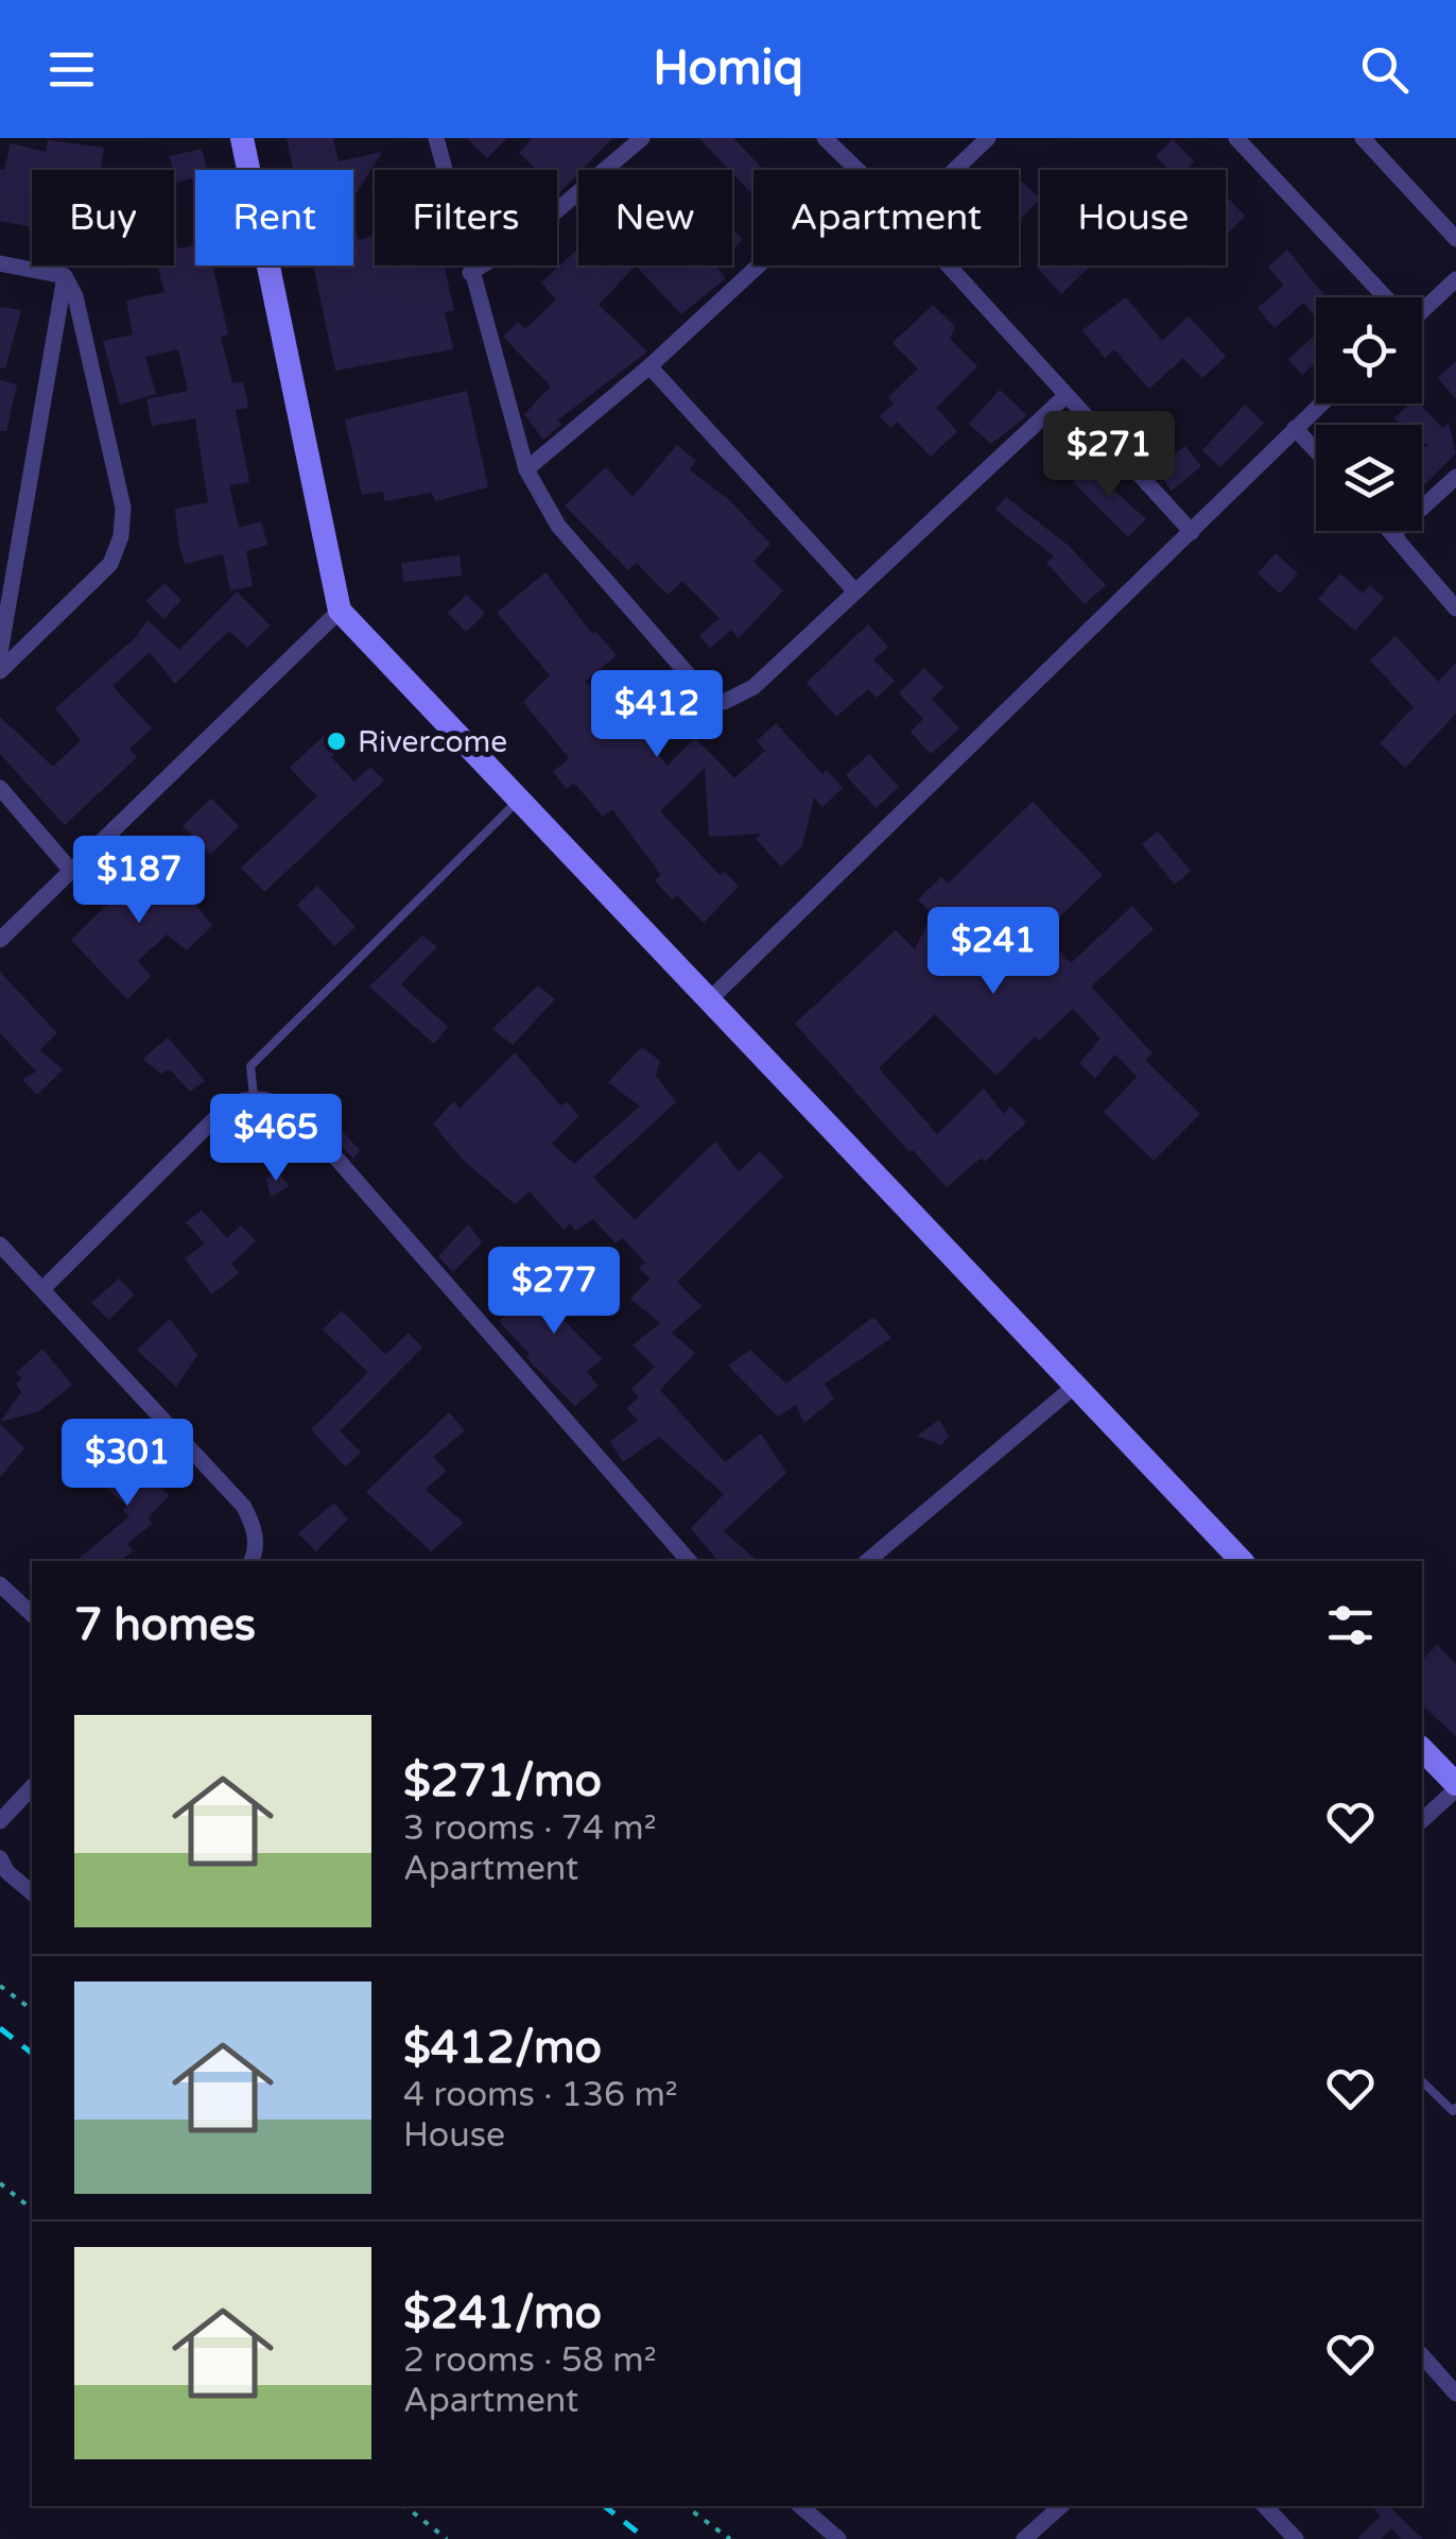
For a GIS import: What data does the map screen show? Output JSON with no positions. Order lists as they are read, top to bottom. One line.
{"places":["Rivercome"],"page":{"header":"Homiq","chip":["Buy","Rent","Filters","New","Apartment","House"],"price":["$271","$412","$187","$241","$465","$277","$301"],"heading":"7 homes","list":[{"name":"$271/mo","note":"3 rooms · 74 m² · Apartment"},{"name":"$412/mo","note":"4 rooms · 136 m² · House"},{"name":"$241/mo","note":"2 rooms · 58 m² · Apartment"}]}}
